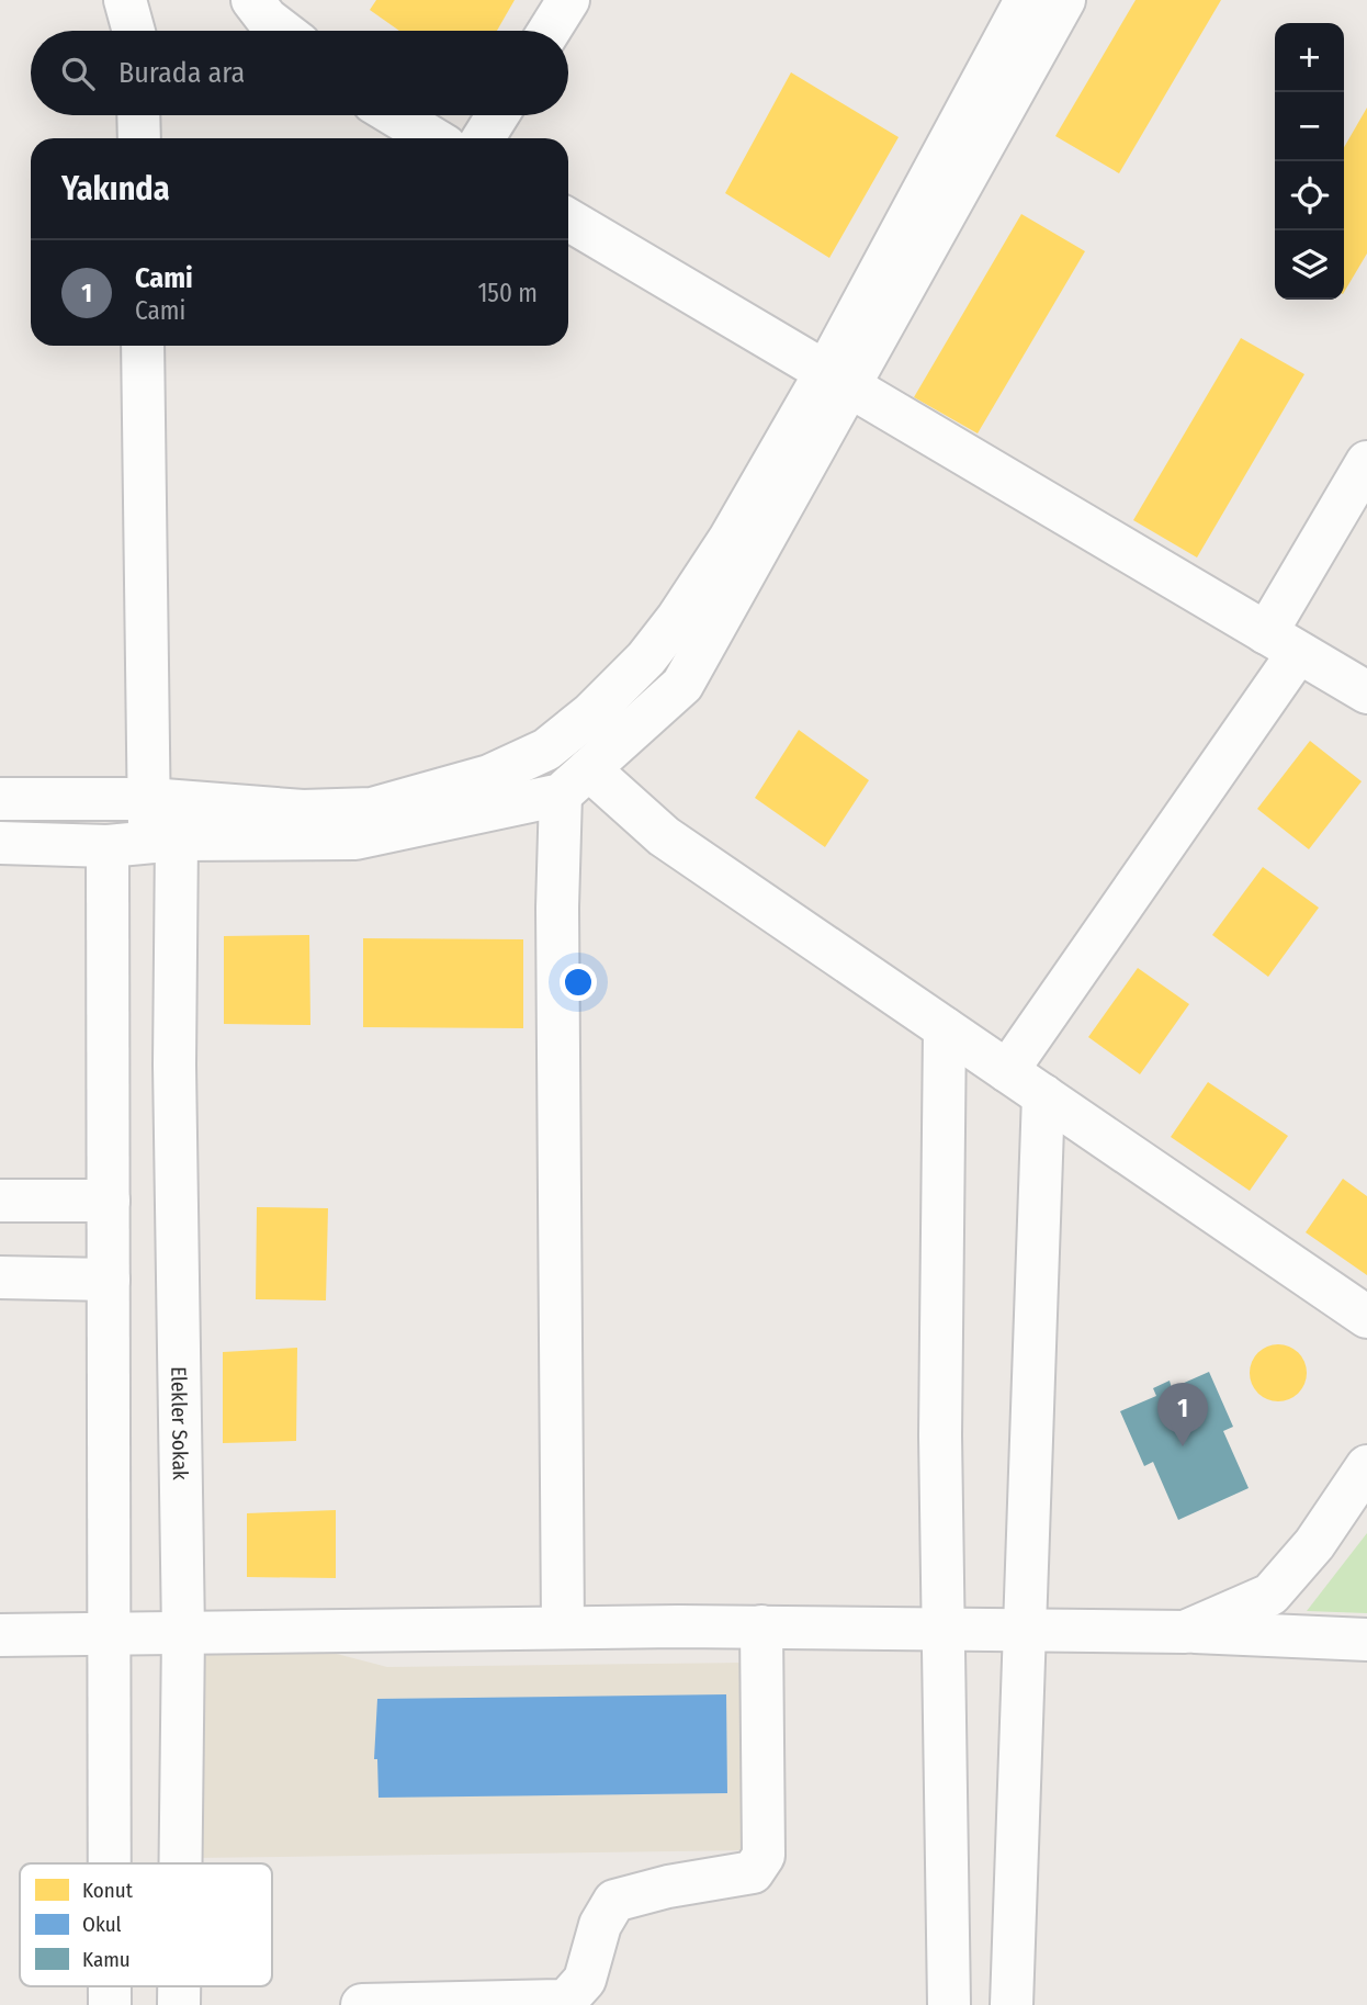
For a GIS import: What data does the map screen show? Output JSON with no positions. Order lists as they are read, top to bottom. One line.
{"streets":{"street":["Elekler Sokak"]},"legend":["Konut","Okul","Kamu"],"page":{"map_buttons":["+","−"],"search":"Burada ara","heading":"Yakında","list":[{"mark":"1","name":"Cami","note":"Cami","value":"150 m"}],"pins":"1"}}
